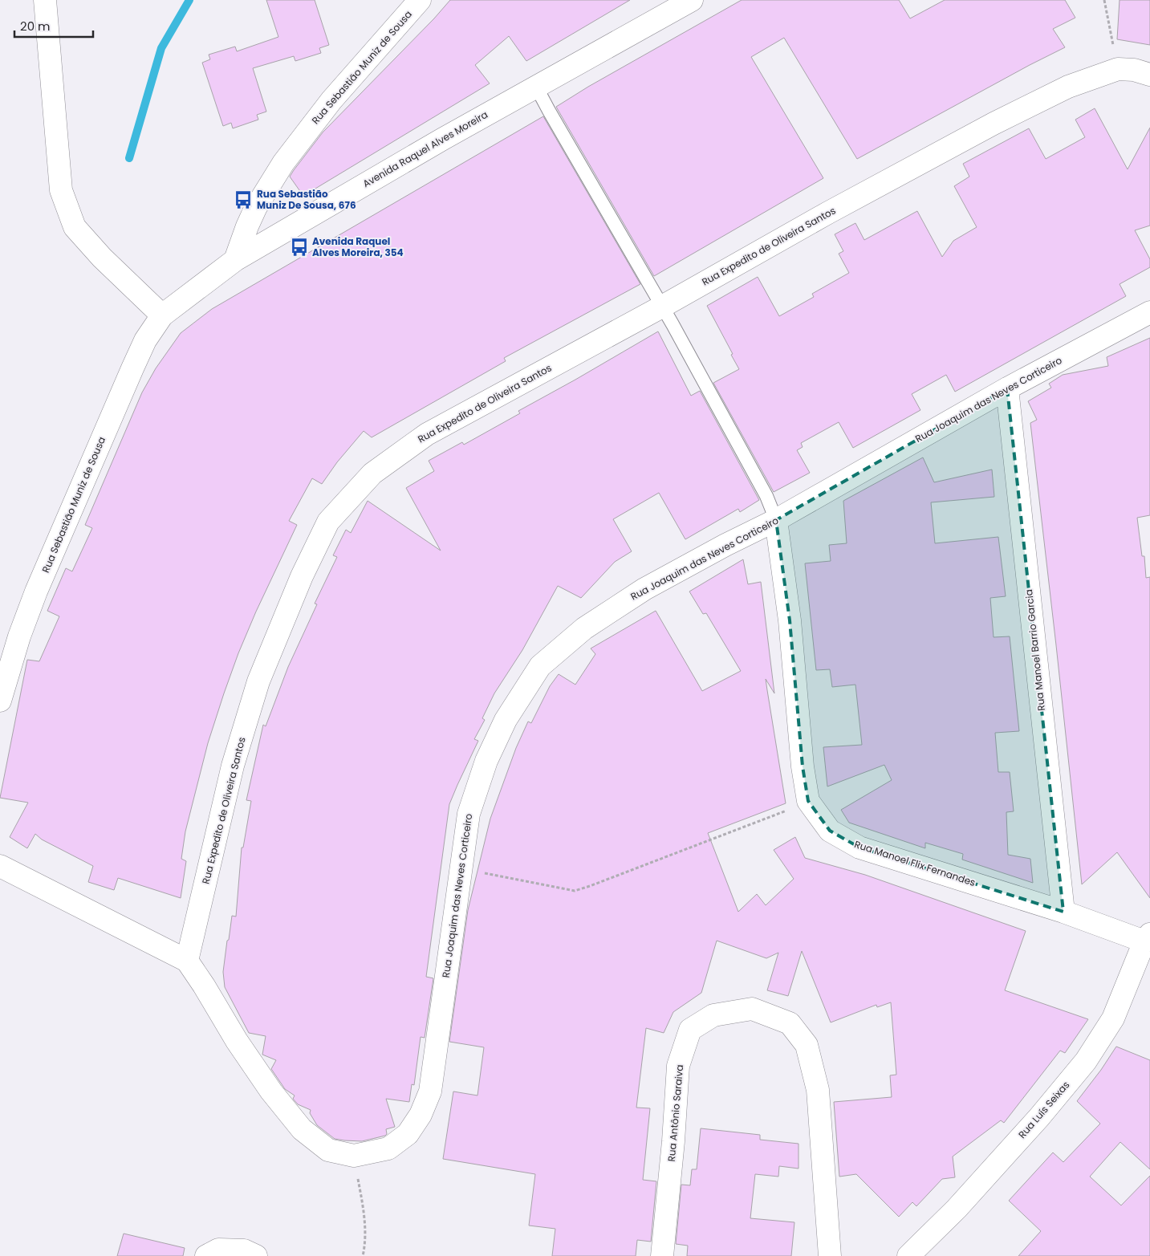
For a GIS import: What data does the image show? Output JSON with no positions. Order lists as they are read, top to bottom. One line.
{"streets":{"street":["Rua Sebastião Muniz de Sousa","Avenida Raquel Alves Moreira","Rua Expedito de Oliveira Santos","Rua Joaquim das Neves Corticeiro","Rua Manoel Barrio Garcia","Rua Manoel Flix Fernandes","Rua Luís Seixas","Rua Antônio Saraiva"]},"crossings":[["Rua Sebastião Muniz de Sousa","Avenida Raquel Alves Moreira"],["Rua Expedito de Oliveira Santos","Rua Joaquim das Neves Corticeiro"],["Rua Joaquim das Neves Corticeiro","Rua Manoel Barrio Garcia"],["Rua Joaquim das Neves Corticeiro","Rua Manoel Flix Fernandes"],["Rua Manoel Barrio Garcia","Rua Manoel Flix Fernandes"],["Rua Manoel Flix Fernandes","Rua Luís Seixas"]],"places":{"bus stop":["Rua Sebastião Muniz De Sousa, 676","Avenida Raquel Alves Moreira, 354"]},"scale_bar":"20 m"}
